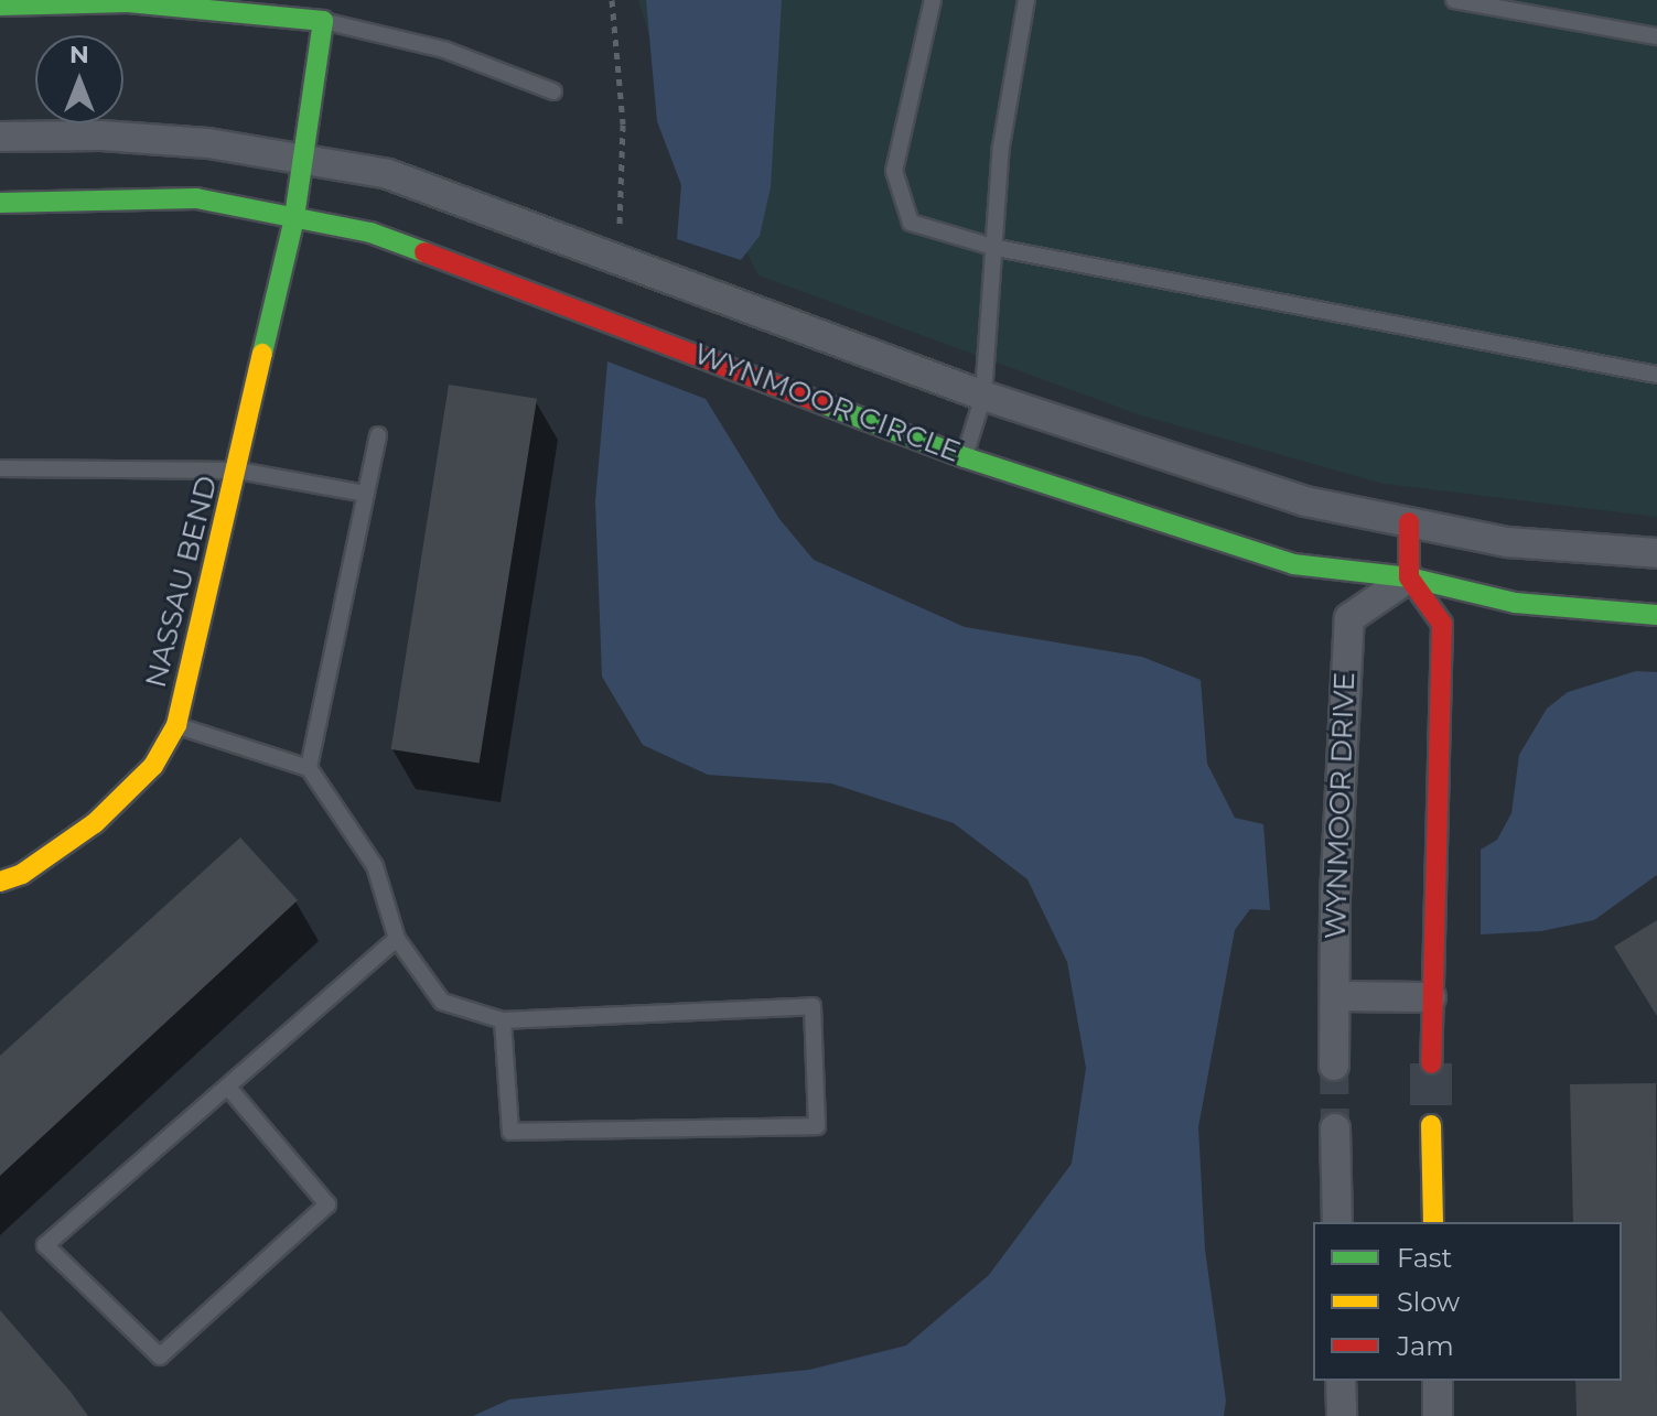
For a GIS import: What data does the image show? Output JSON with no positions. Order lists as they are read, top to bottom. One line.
{"streets":{"street":["WYNMOOR CIRCLE","NASSAU BEND","WYNMOOR DRIVE"]},"crossings":[["WYNMOOR CIRCLE","NASSAU BEND"],["WYNMOOR CIRCLE","WYNMOOR DRIVE"]],"legend":["Fast","Slow","Jam"],"north":"top"}
